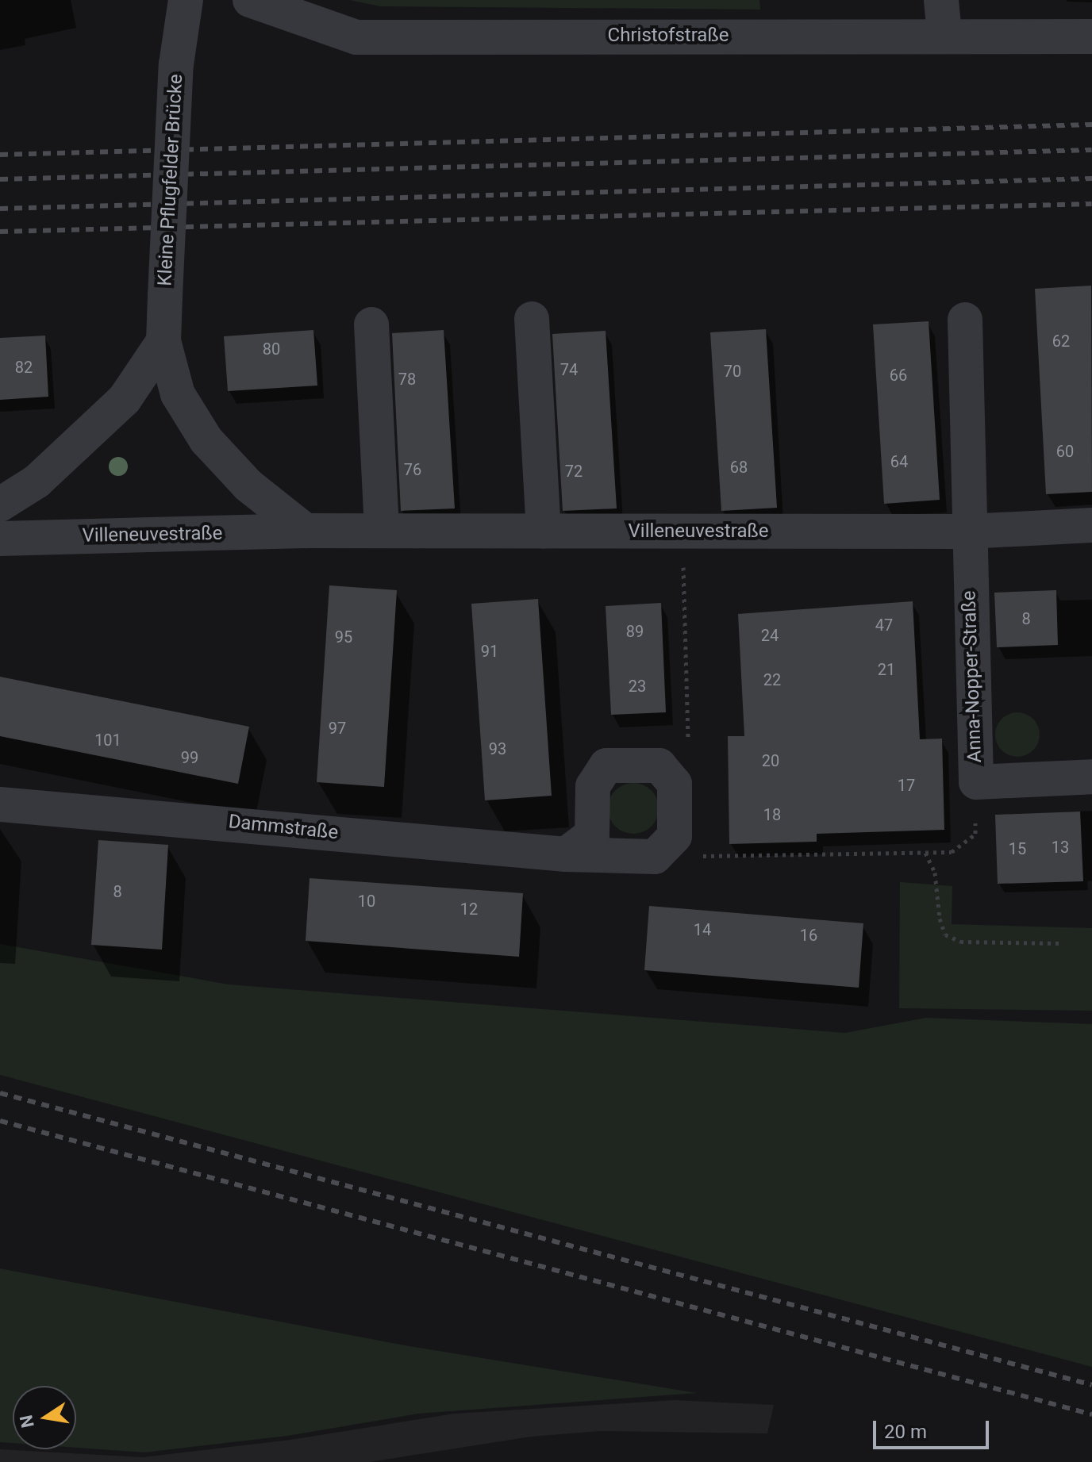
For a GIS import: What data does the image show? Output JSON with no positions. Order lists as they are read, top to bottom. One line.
{"streets":{"street":["Christofstraße","Kleine Pflugfelder Brücke","Villeneuvestraße","Anna-Nopper-Straße","Dammstraße"]},"crossings":[["Villeneuvestraße","Anna-Nopper-Straße"]],"house_numbers":["62","80","82","74","70","66","78","60","64","68","76","72","8","47","89","24","95","91","21","22","23","97","101","93","99","20","17","18","13","15","8","10","12","14","16"],"scale_bar":"20 m","north":"left"}
